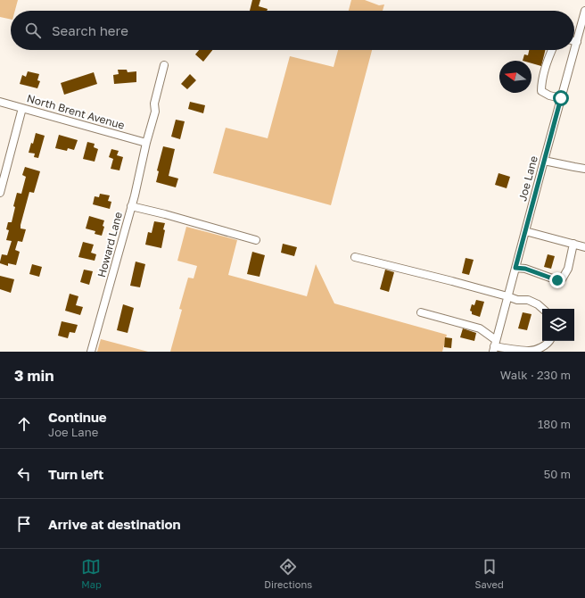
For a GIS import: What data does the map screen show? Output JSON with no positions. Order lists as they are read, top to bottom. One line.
{"streets":{"street":["North Brent Avenue","Joe Lane","Howard Lane"]},"crossings":[["North Brent Avenue","Howard Lane"]],"north":"left","page":{"search":"Search here","heading":["3 min","Walk · 230 m"],"list":[["Continue","Joe Lane","180 m"],["Turn left","50 m"],"Arrive at destination"],"nav":["Map","Directions","Saved"]}}
